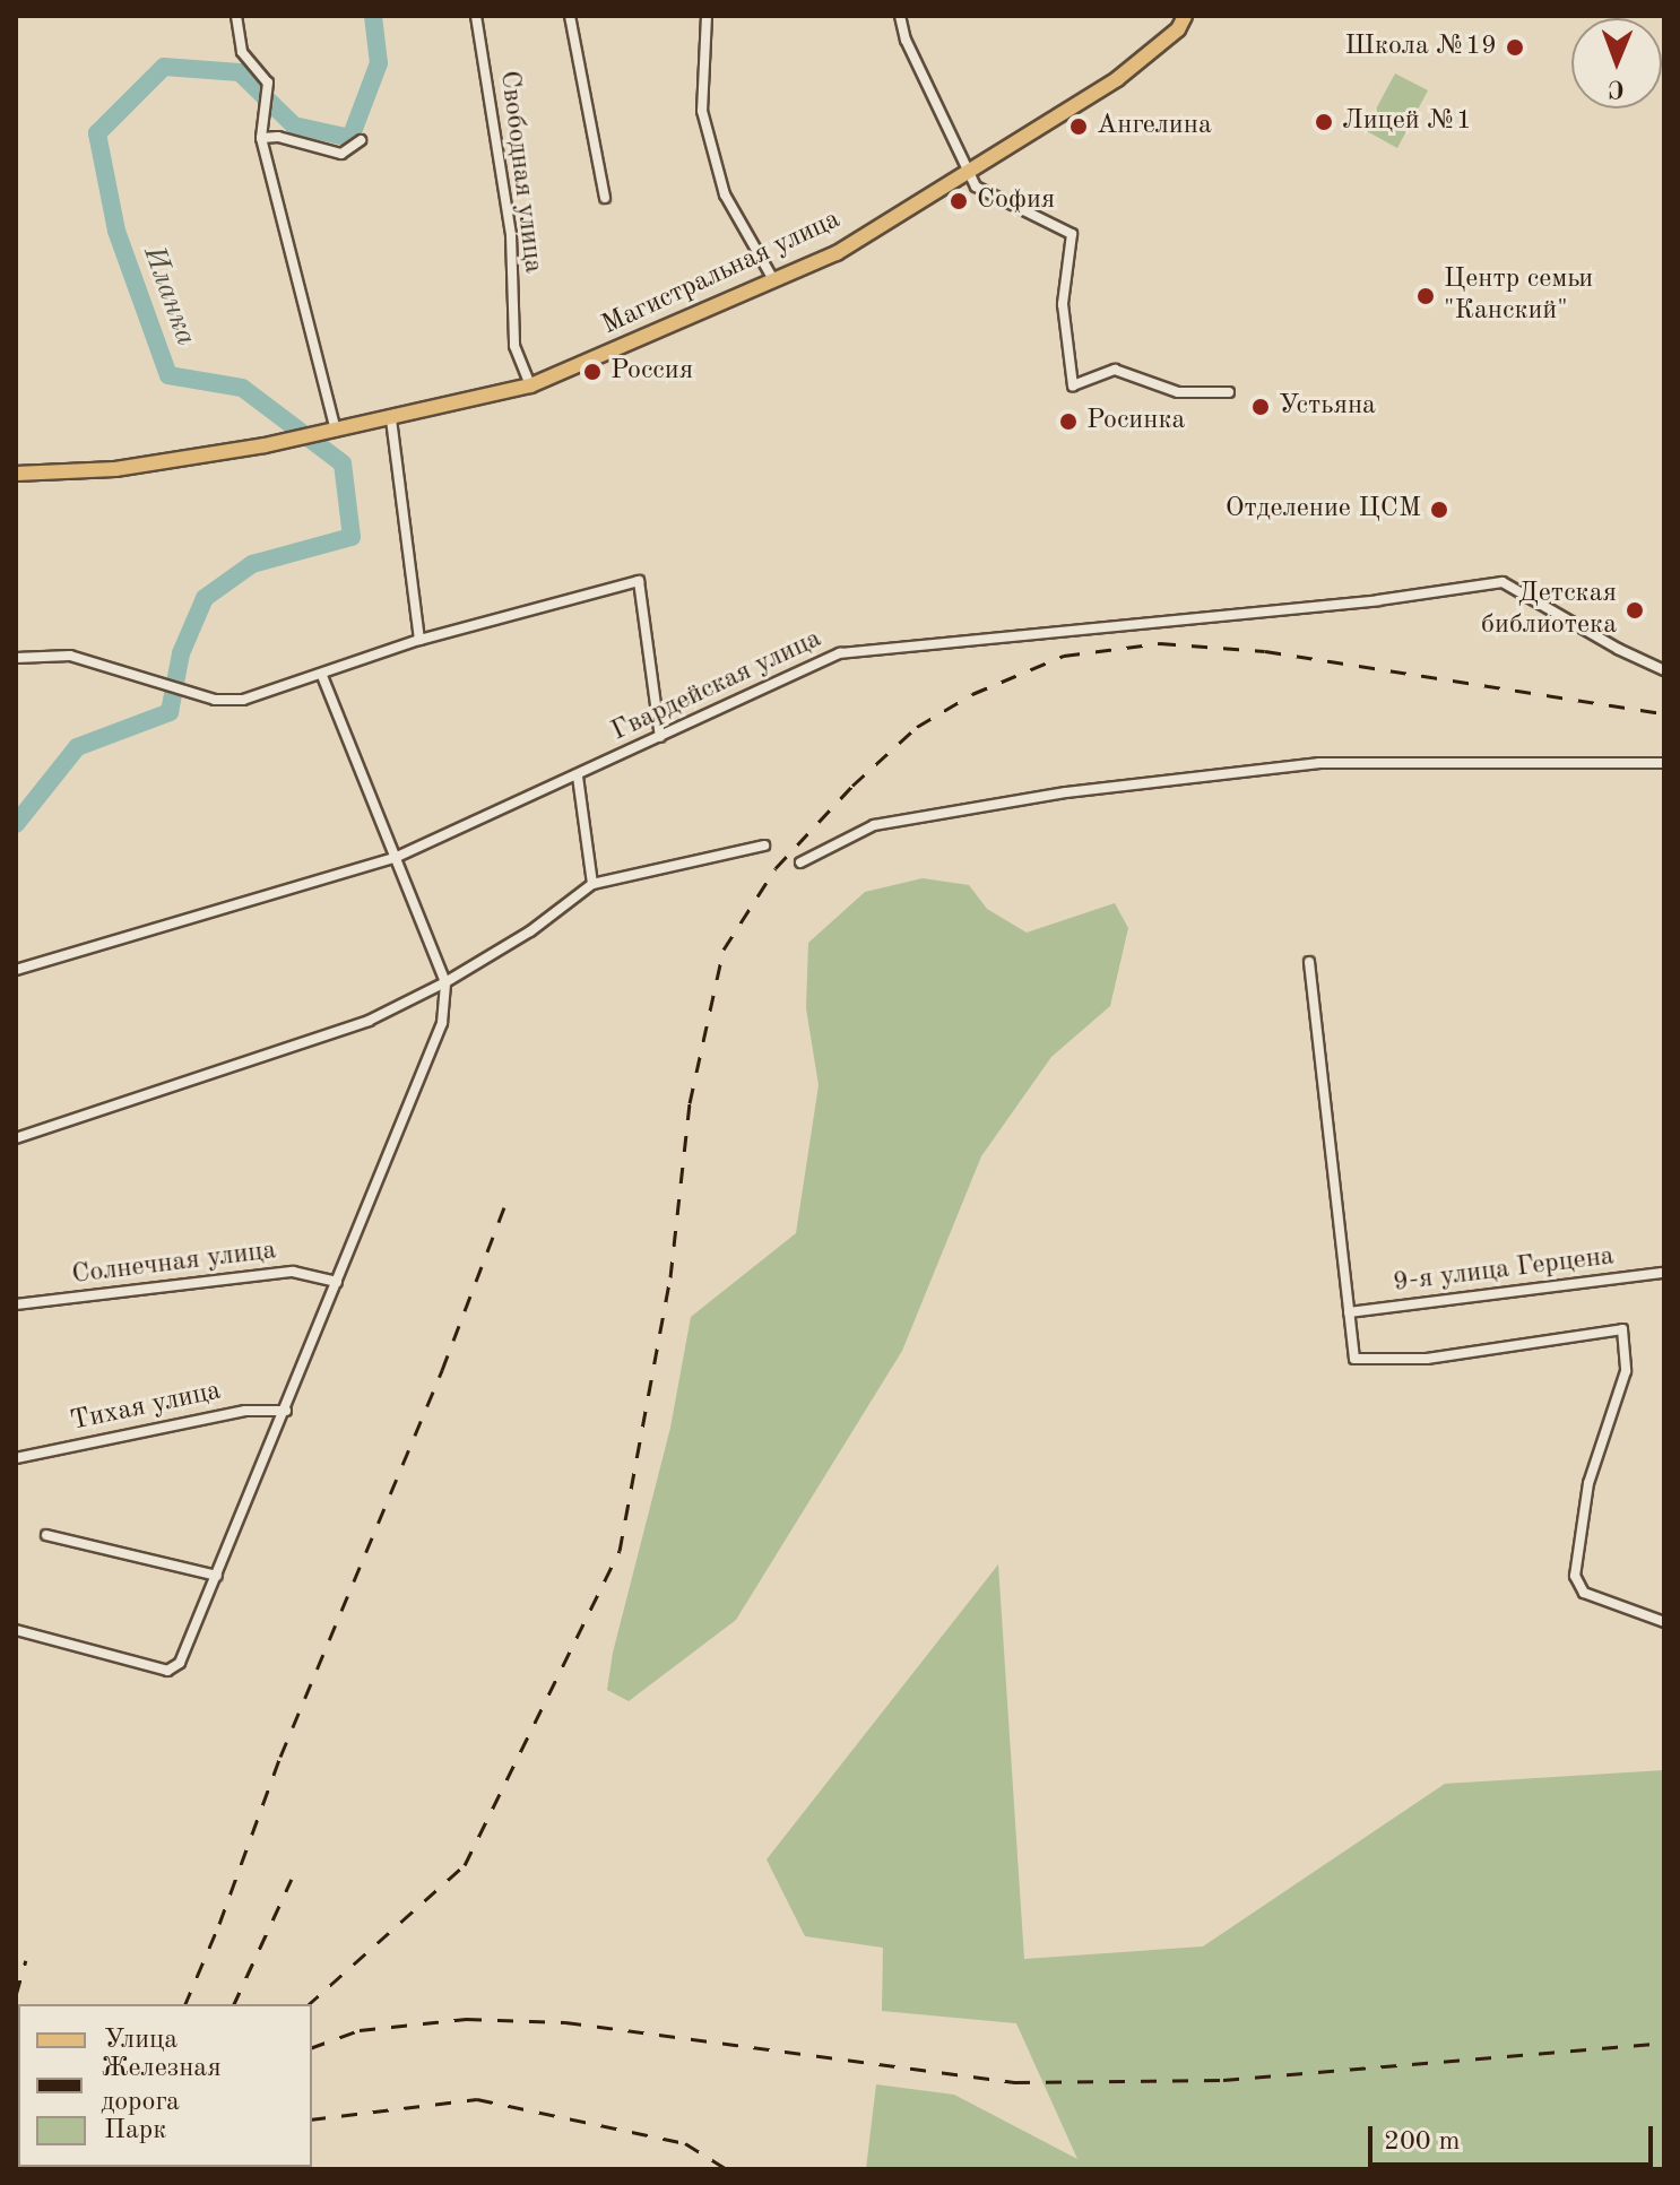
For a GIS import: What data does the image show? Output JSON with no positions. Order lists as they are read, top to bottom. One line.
{"streets":{"main road":["Магистральная улица"],"street":["Свободная улица","Гвардейская улица","Солнечная улица","9-я улица Герцена","Тихая улица"]},"crossings":[["Свободная улица","Магистральная улица"]],"water":["Иланка"],"places":["Школа №19","Лицей №1","Ангелина","София","Центр семьи \"Канский\"","Россия","Устьяна","Росинка","Отделение ЦСМ","Детская библиотека"],"legend":["Улица","Железная дорога","Парк"],"scale_bar":"200 m","north":"bottom"}
